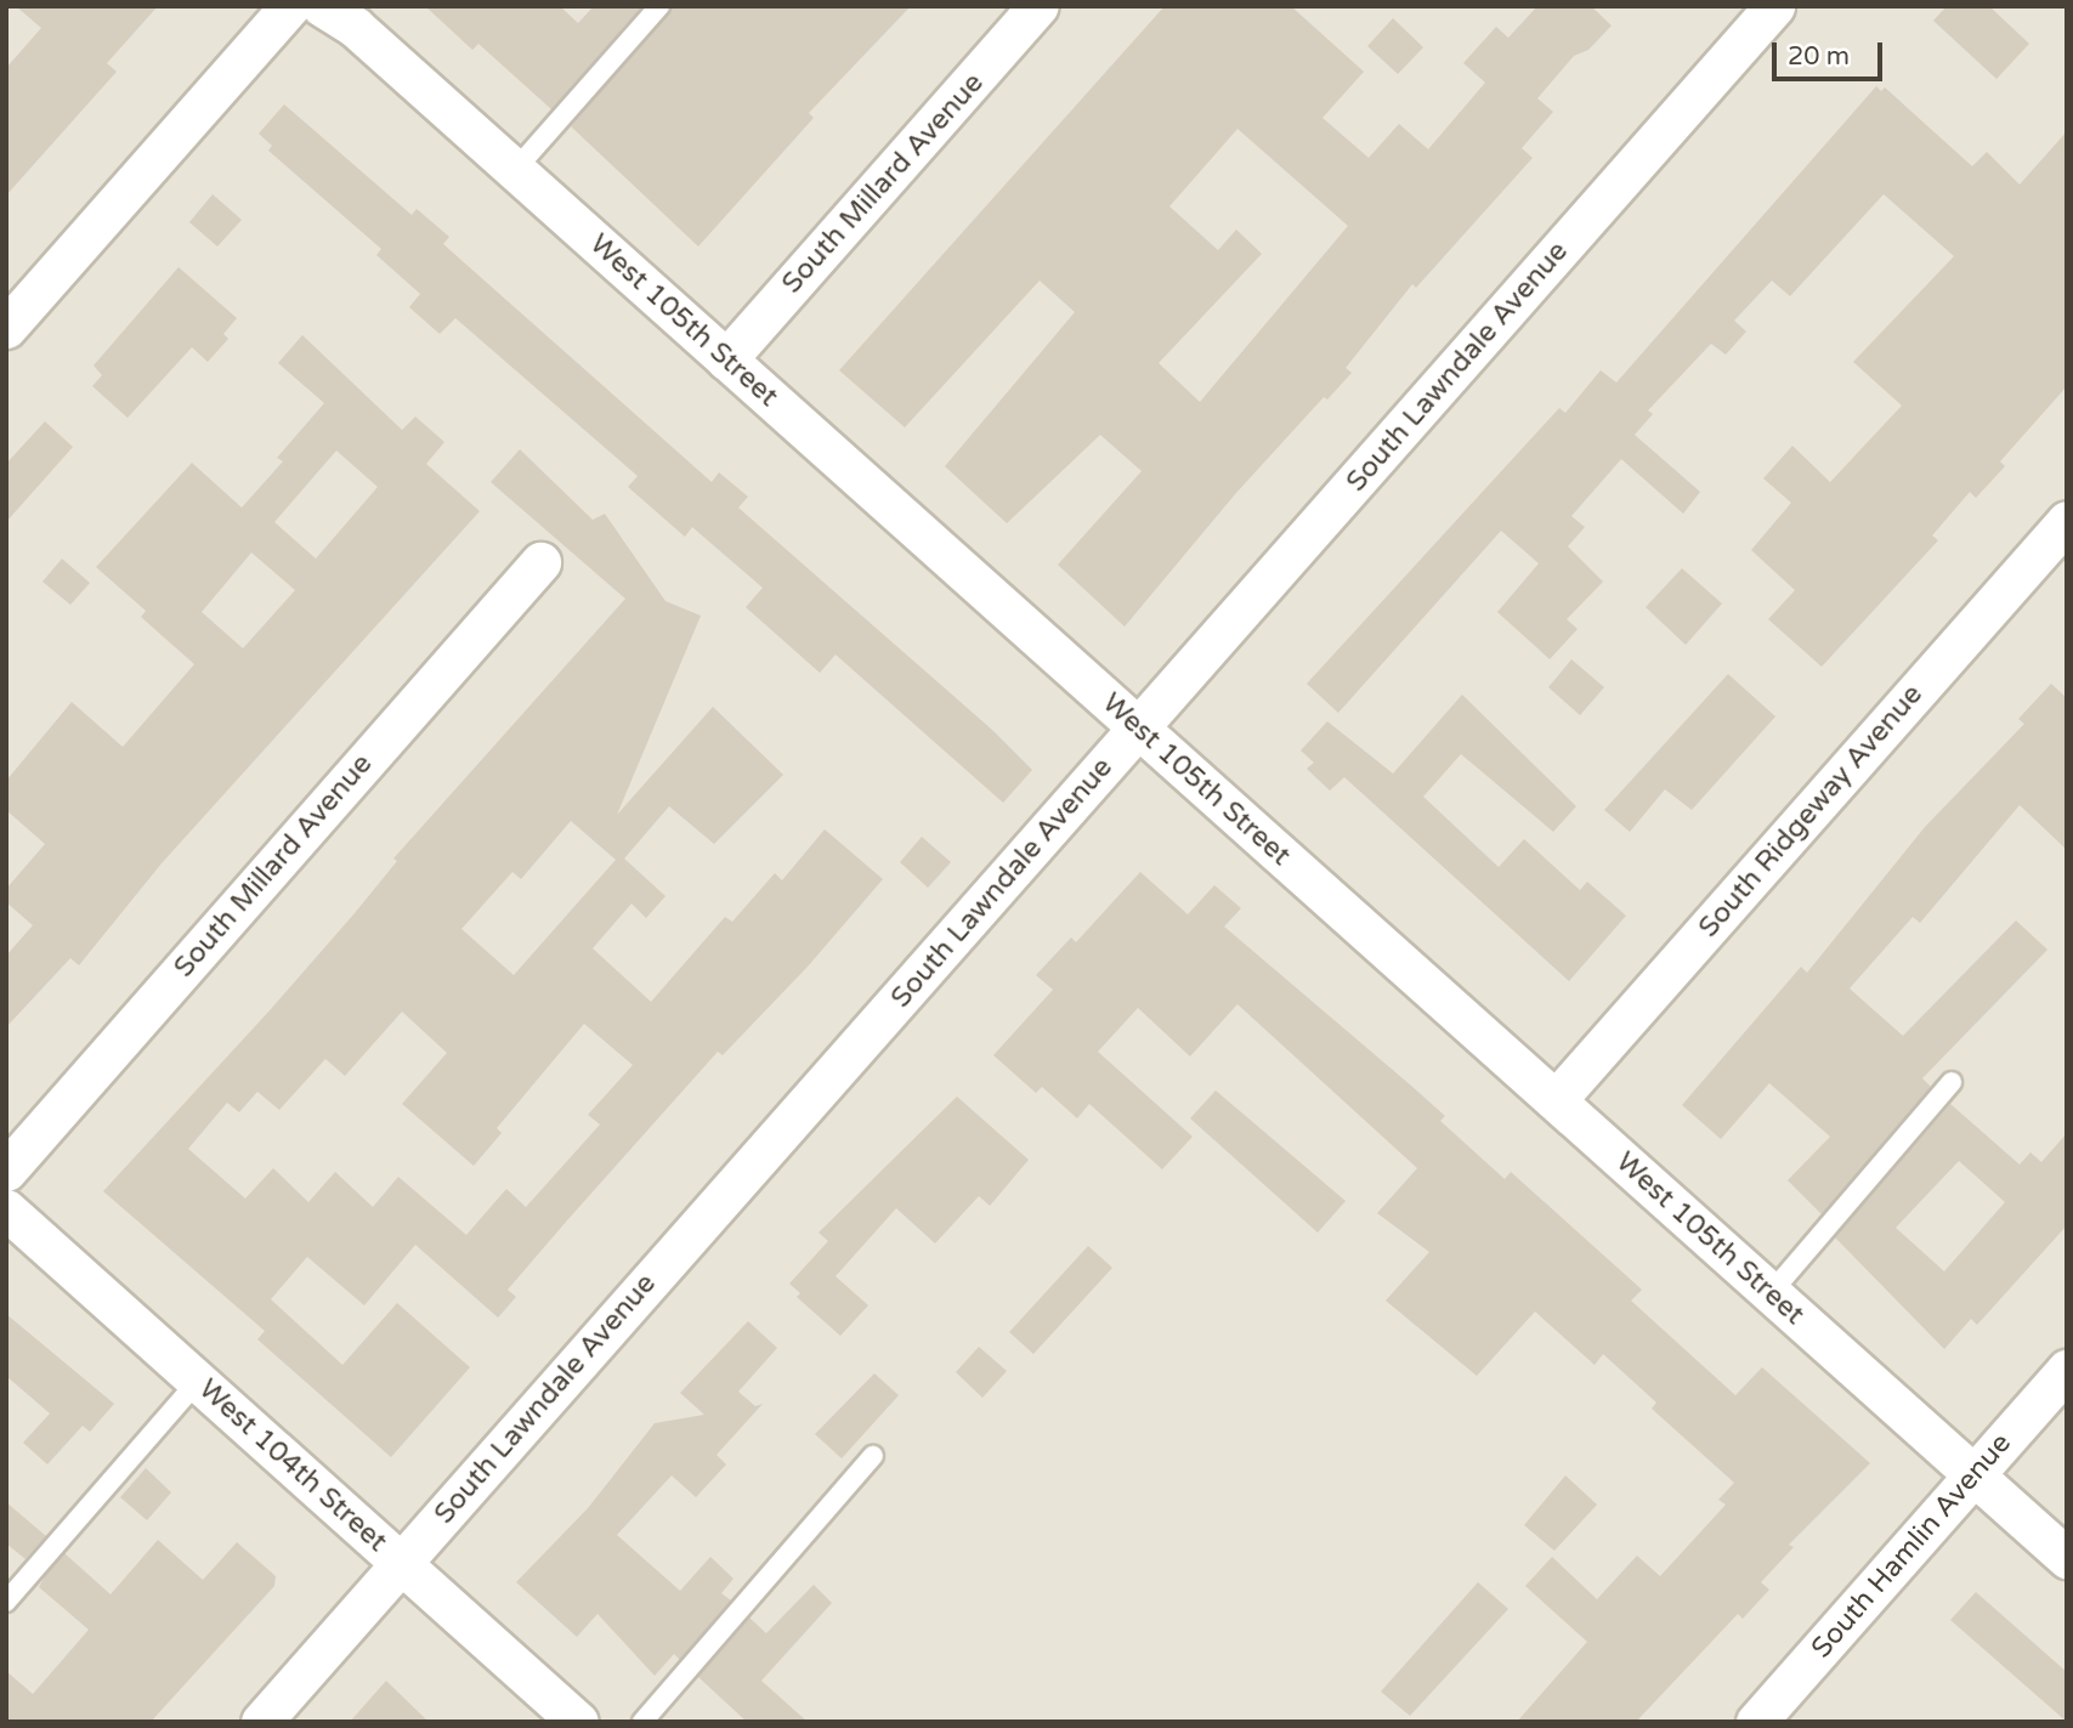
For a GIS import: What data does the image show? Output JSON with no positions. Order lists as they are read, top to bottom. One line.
{"streets":{"street":["South Millard Avenue","West 105th Street","South Lawndale Avenue","South Ridgeway Avenue","West 104th Street","South Hamlin Avenue"]},"crossings":[["South Millard Avenue","West 105th Street"],["West 105th Street","South Lawndale Avenue"],["West 105th Street","South Ridgeway Avenue"],["West 105th Street","South Hamlin Avenue"],["South Lawndale Avenue","West 104th Street"]],"scale_bar":"20 m"}
